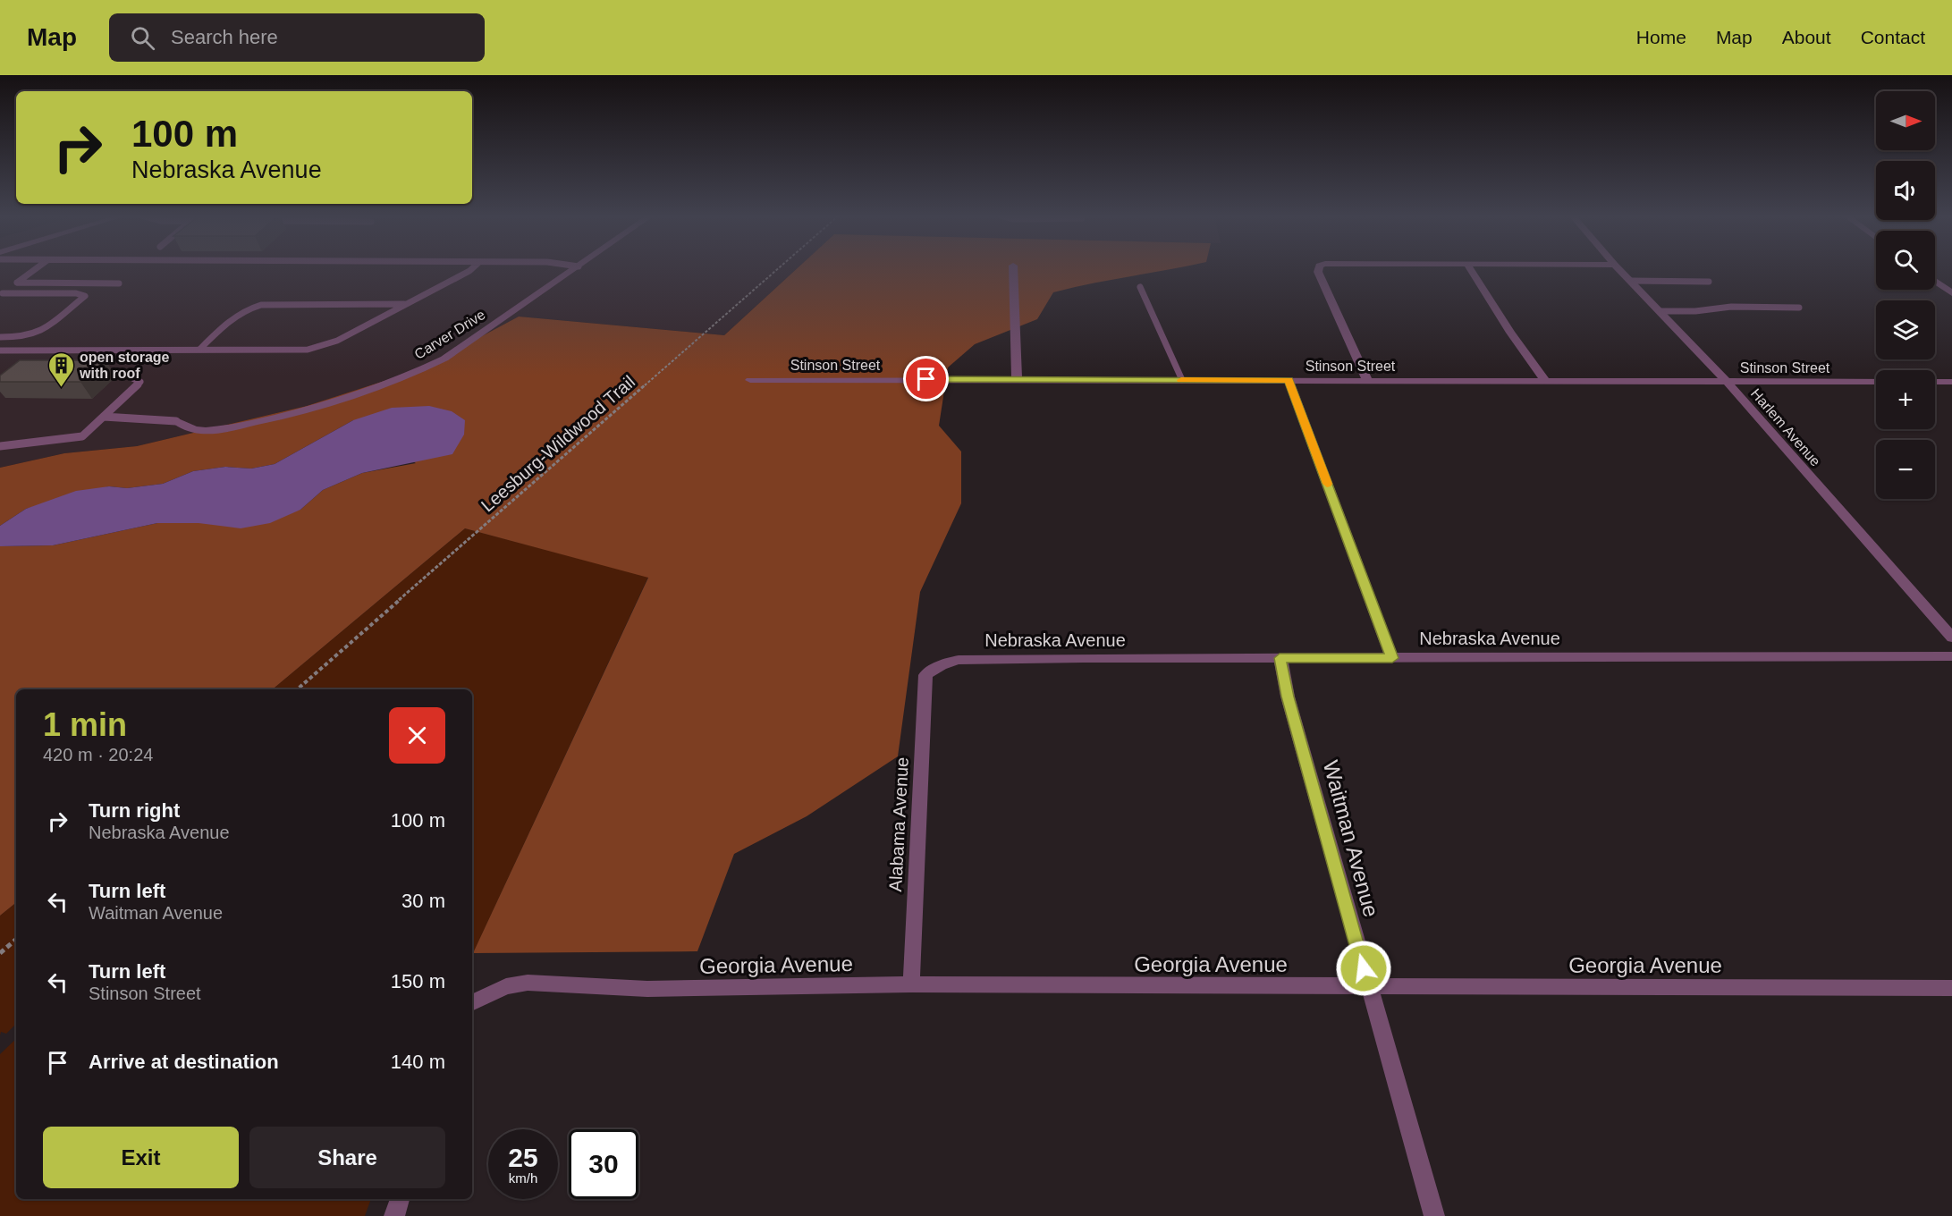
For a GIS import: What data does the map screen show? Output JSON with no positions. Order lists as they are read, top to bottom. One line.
{"streets":{"street":["Carver Drive","Stinson Street","Harlem Avenue","Nebraska Avenue","Alabama Avenue","Waitman Avenue","Georgia Avenue"],"path":["Leesburg-Wildwood Trail"]},"crossings":[["Stinson Street","Harlem Avenue"],["Nebraska Avenue","Alabama Avenue"],["Nebraska Avenue","Waitman Avenue"],["Alabama Avenue","Georgia Avenue"],["Waitman Avenue","Georgia Avenue"]],"places":{"building":["open storage with roof"]},"north":"right","page":{"header":"Map","search":"Search here","nav":["Home","Map","About","Contact"],"map_buttons":["+","−"],"turn":["100 m","Nebraska Avenue"],"heading":["1 min","420 m · 20:24"],"list":[{"name":"Turn right","note":"Nebraska Avenue","value":"100 m"},{"name":"Turn left","note":"Waitman Avenue","value":"30 m"},{"name":"Turn left","note":"Stinson Street","value":"150 m"},{"name":"Arrive at destination","value":"140 m"}],"buttons":["Exit","Share"],"speed":"25 km/h","limit":"30"}}
